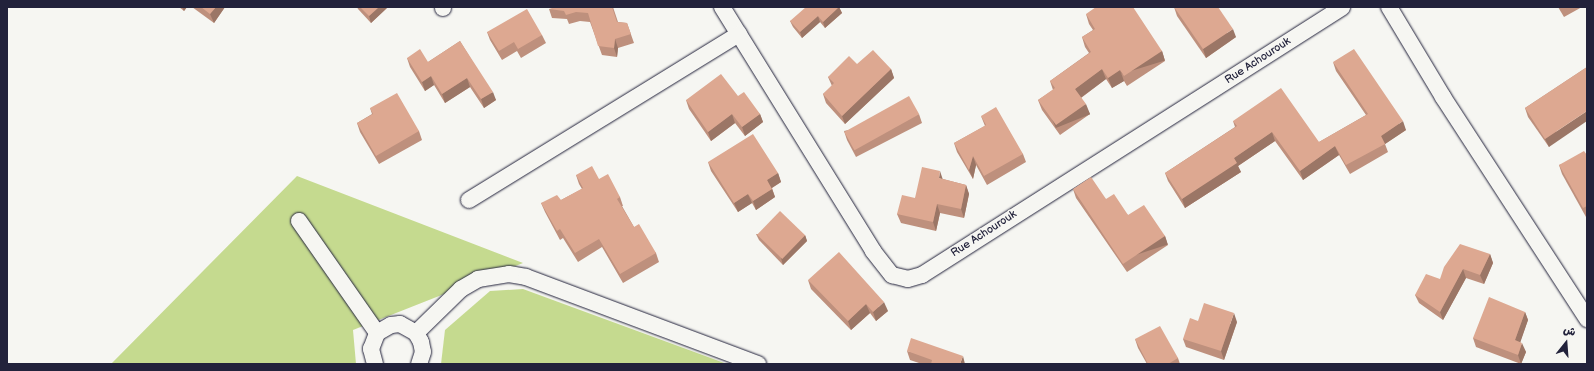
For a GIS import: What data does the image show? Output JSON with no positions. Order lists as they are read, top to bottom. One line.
{"streets":{"street":["Rue Achourouk"]},"north":"top"}
